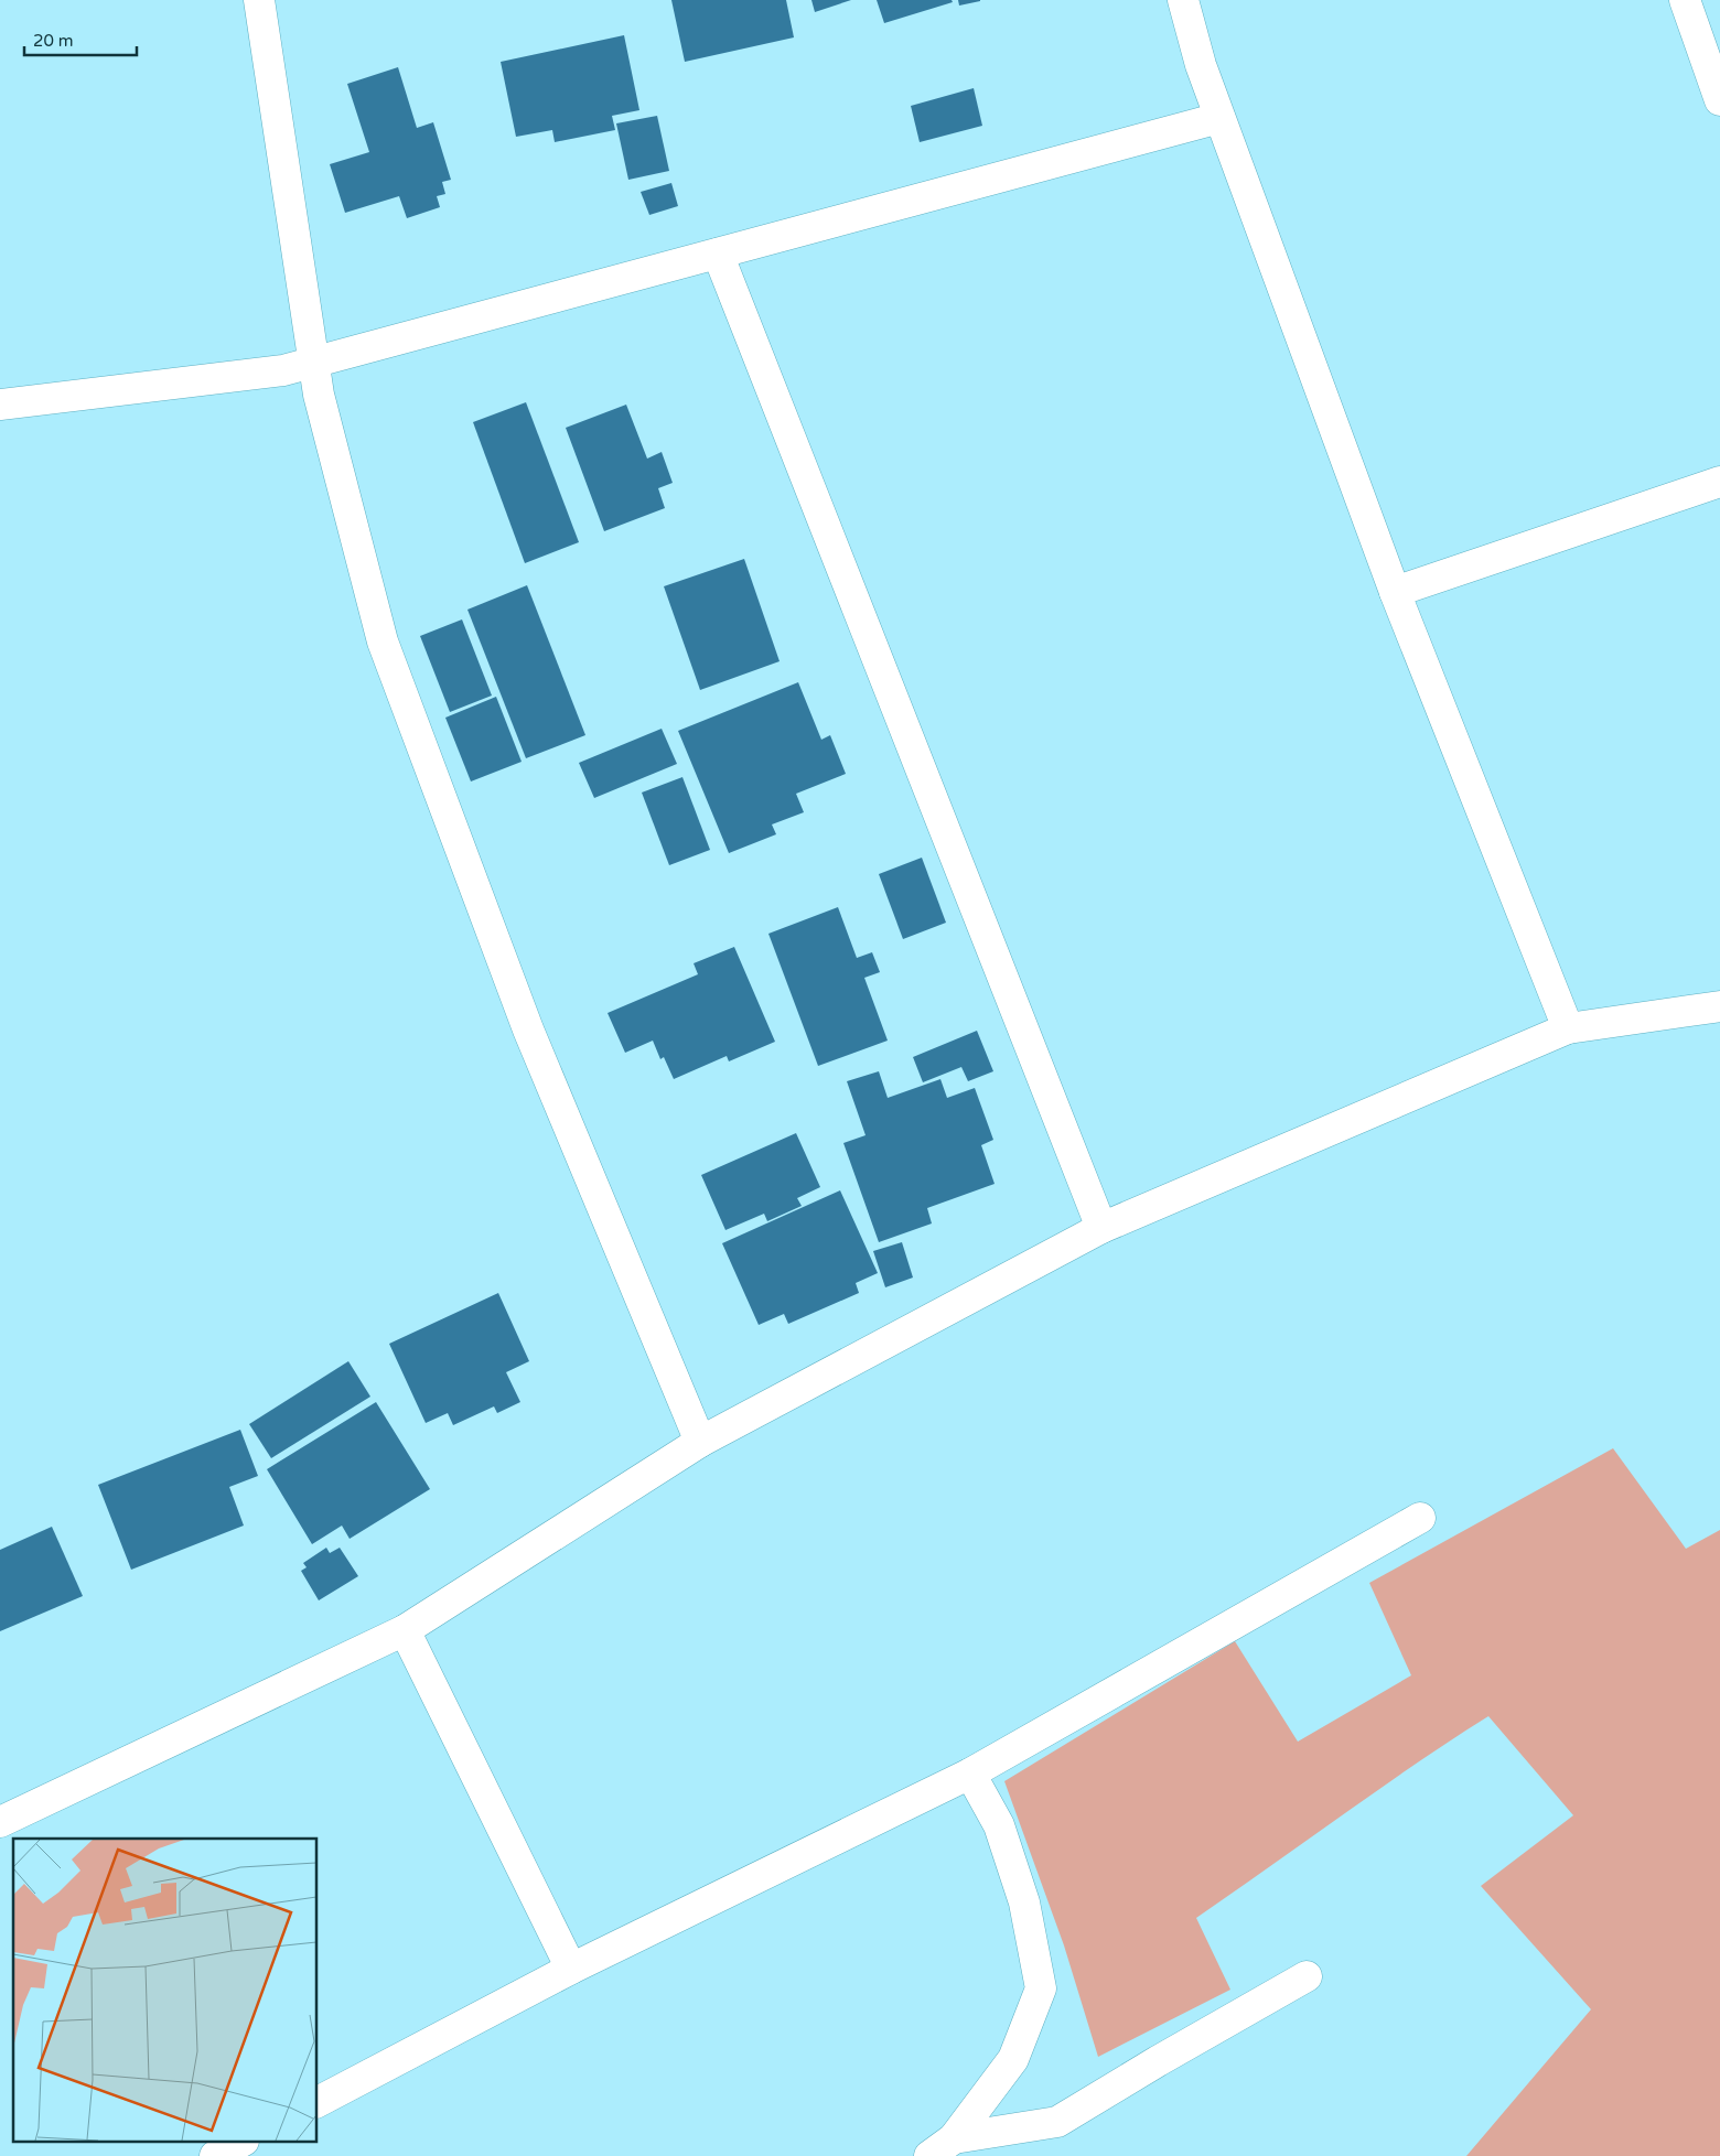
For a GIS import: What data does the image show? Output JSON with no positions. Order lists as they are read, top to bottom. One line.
{"scale_bar":"20 m"}
